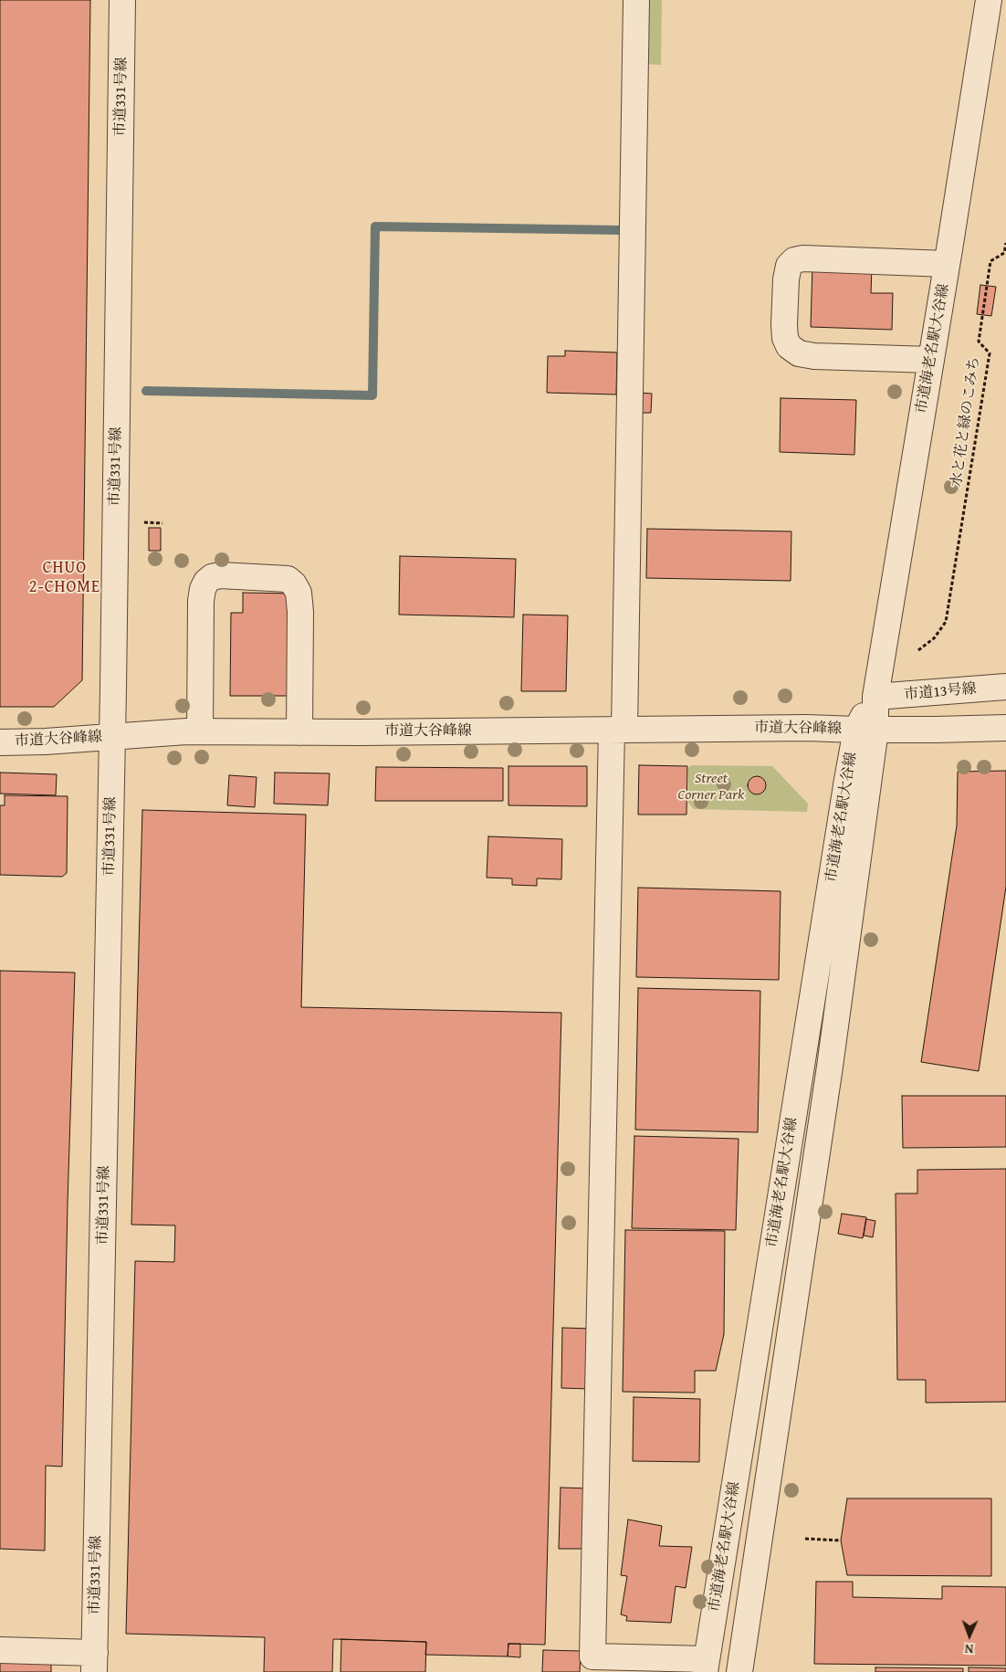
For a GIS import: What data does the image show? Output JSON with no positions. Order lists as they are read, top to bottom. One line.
{"streets":{"street":["市道331号線","市道海老名駅大谷線","市道13号線","市道大谷峰線"],"path":["水と花と緑のこみち"]},"crossings":[["市道331号線","市道大谷峰線"],["市道海老名駅大谷線","市道13号線"],["市道海老名駅大谷線","市道大谷峰線"]],"districts":["CHUO 2-CHOME"],"parks":["Street Corner Park"],"north":"bottom"}
